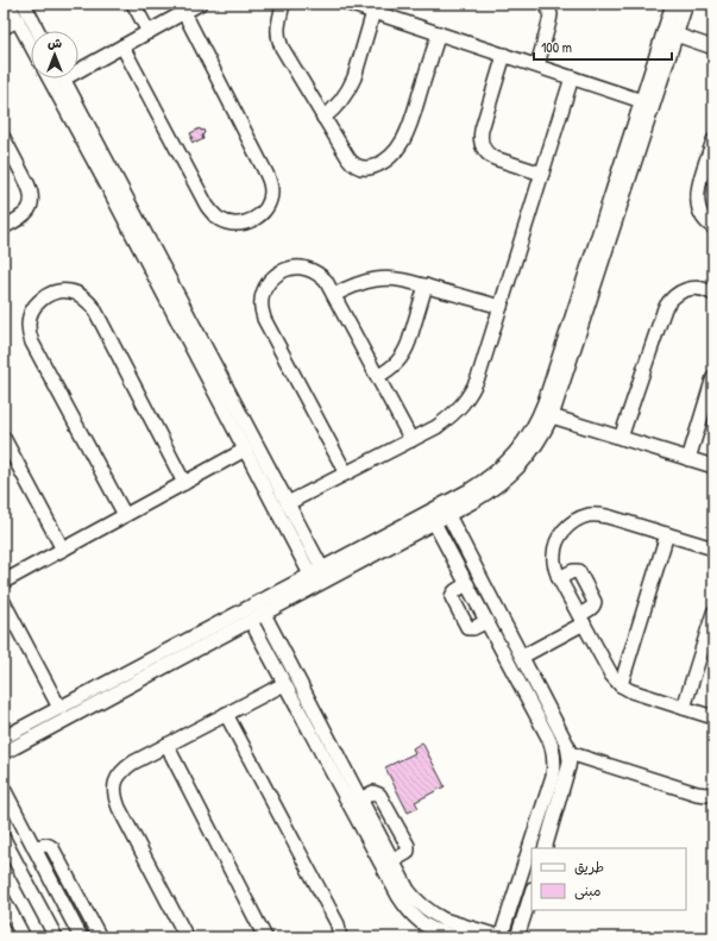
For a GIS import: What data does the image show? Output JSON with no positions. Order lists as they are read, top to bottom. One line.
{"legend":["طريق","مبنى"],"scale_bar":"100 m","north":"top"}
